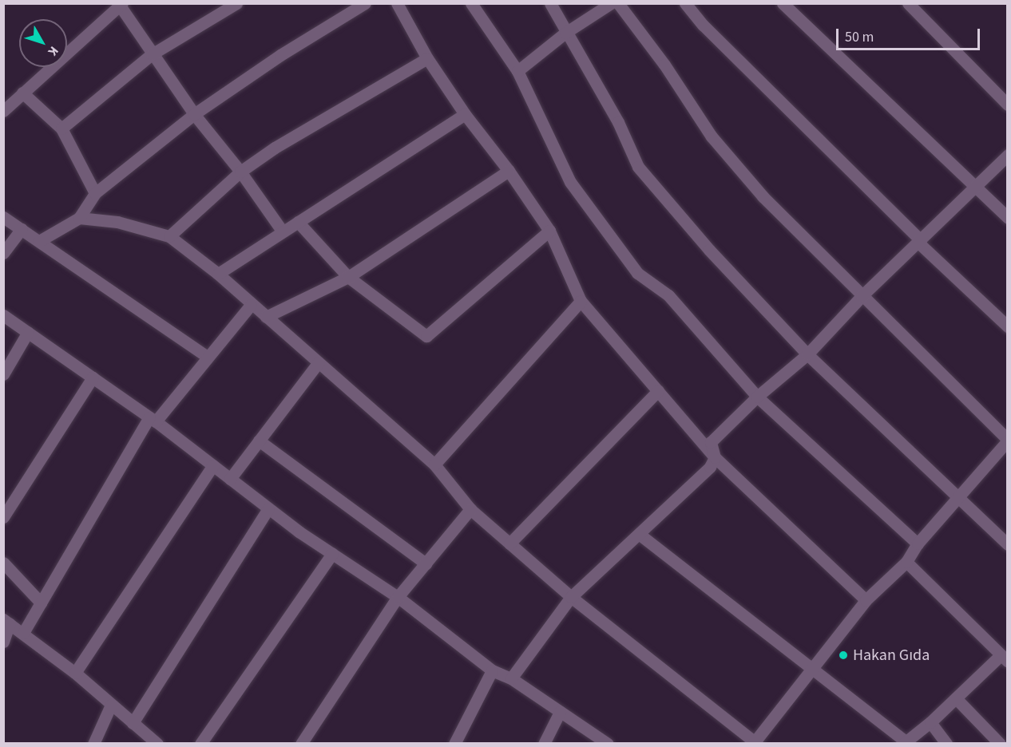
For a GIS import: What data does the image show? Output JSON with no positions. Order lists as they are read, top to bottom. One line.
{"places":["Hakan Gıda"],"scale_bar":"50 m","north":"bottom right"}
